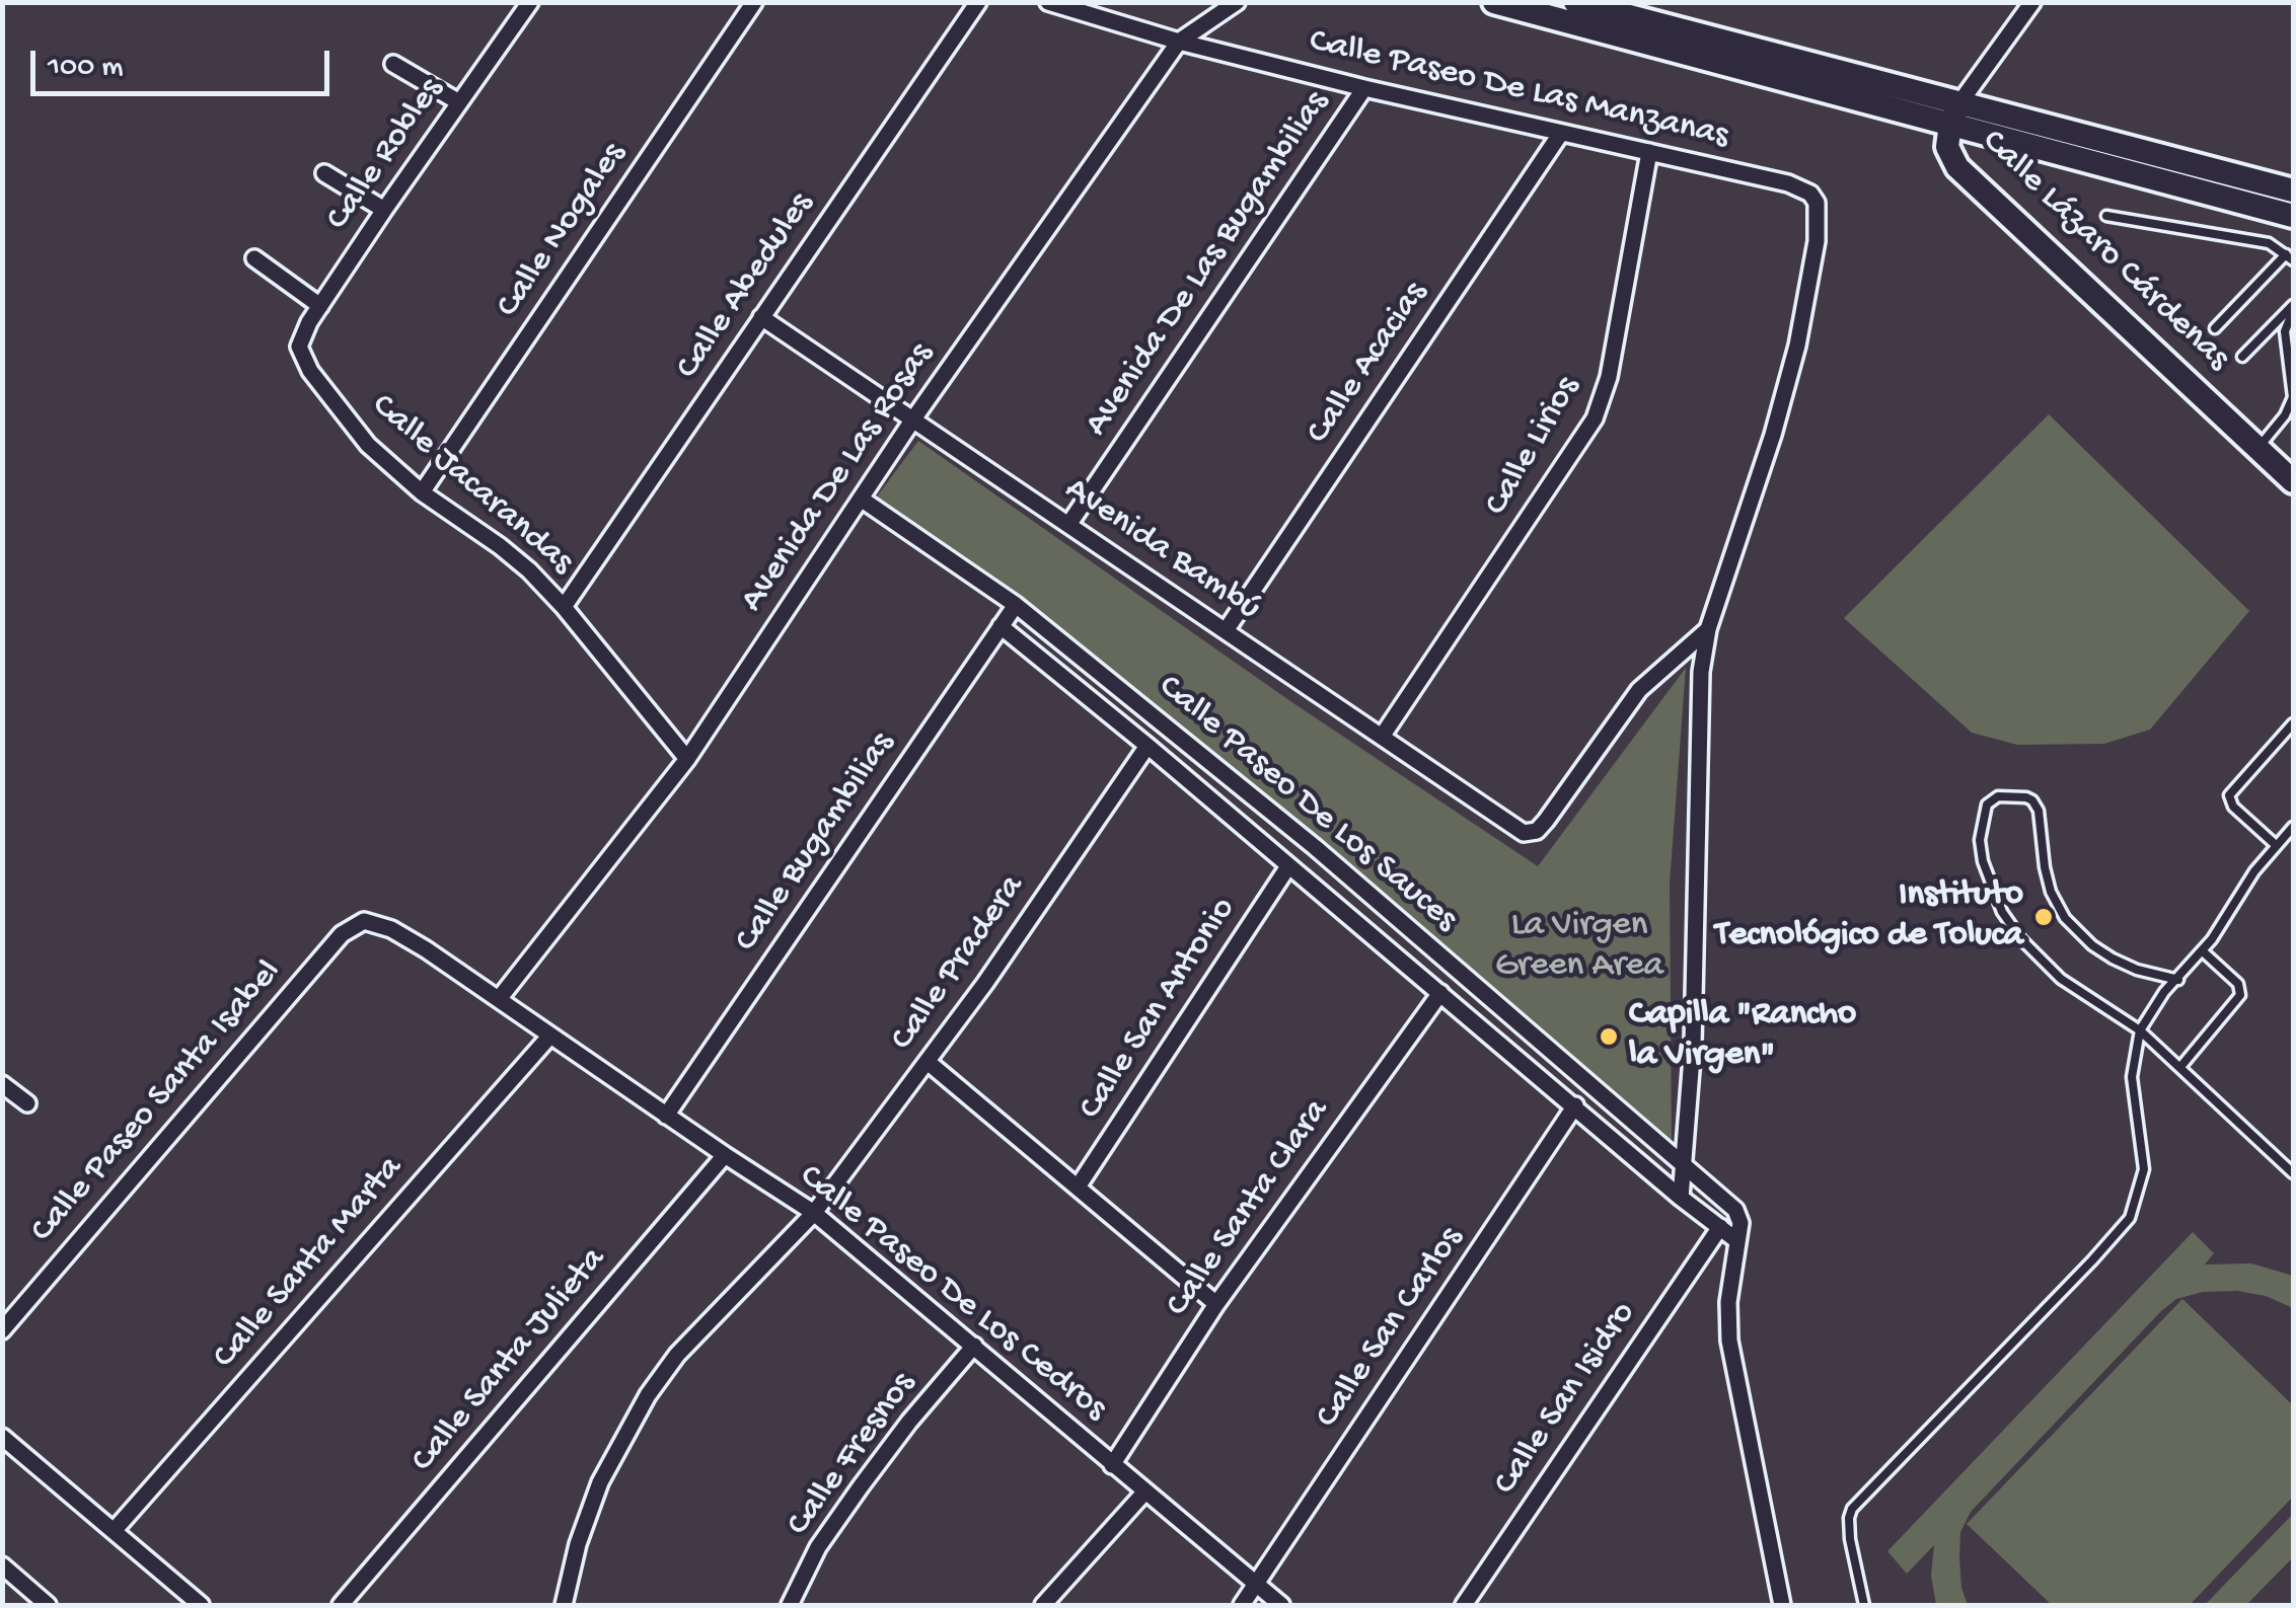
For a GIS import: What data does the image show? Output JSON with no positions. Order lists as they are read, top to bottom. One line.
{"streets":{"main road":["Calle Lázaro Cárdenas"],"street":["Calle Paseo De Las Manzanas","Calle Robles","Calle Nogales","Avenida De Las Bugambilias","Calle Abedules","Calle Acacias","Calle Lirios","Avenida De Las Rosas","Calle Jacarandas","Avenida Bambú","Calle Paseo De Los Sauces","Calle Bugambilias","Calle Pradera","Calle San Antonio","Calle Paseo Santa Isabel","Calle Santa Clara","Calle Santa Marta","Calle Paseo De Los Cedros","Calle San Carlos","Calle Santa Julieta","Calle San Isidro","Calle Fresnos"]},"crossings":[["Calle Paseo De Las Manzanas","Avenida De Las Bugambilias"],["Calle Paseo De Las Manzanas","Calle Acacias"],["Calle Paseo De Las Manzanas","Calle Lirios"],["Calle Paseo De Las Manzanas","Avenida De Las Rosas"],["Calle Paseo De Las Manzanas","Avenida Bambú"],["Calle Robles","Calle Jacarandas"],["Calle Nogales","Calle Jacarandas"],["Avenida De Las Bugambilias","Avenida Bambú"],["Calle Abedules","Calle Jacarandas"],["Calle Abedules","Avenida Bambú"],["Calle Acacias","Avenida Bambú"],["Calle Lirios","Avenida Bambú"],["Avenida De Las Rosas","Calle Jacarandas"],["Avenida De Las Rosas","Avenida Bambú"],["Avenida De Las Rosas","Calle Paseo De Los Sauces"],["Avenida De Las Rosas","Calle Paseo De Los Cedros"],["Calle Paseo De Los Sauces","Calle Bugambilias"],["Calle Paseo De Los Sauces","Calle Pradera"],["Calle Paseo De Los Sauces","Calle San Antonio"],["Calle Paseo De Los Sauces","Calle Santa Clara"],["Calle Paseo De Los Sauces","Calle San Carlos"],["Calle Paseo De Los Sauces","Calle San Isidro"],["Calle Bugambilias","Calle Paseo De Los Cedros"],["Calle Pradera","Calle Paseo De Los Cedros"],["Calle Paseo Santa Isabel","Calle Paseo De Los Cedros"],["Calle Santa Clara","Calle Paseo De Los Cedros"],["Calle Santa Marta","Calle Paseo De Los Cedros"],["Calle Paseo De Los Cedros","Calle San Carlos"],["Calle Paseo De Los Cedros","Calle Santa Julieta"],["Calle Paseo De Los Cedros","Calle Fresnos"]],"parks":["La Virgen Green Area"],"places":["Instituto Tecnológico de Toluca","Capilla \"Rancho la Virgen\""],"scale_bar":"100 m"}
